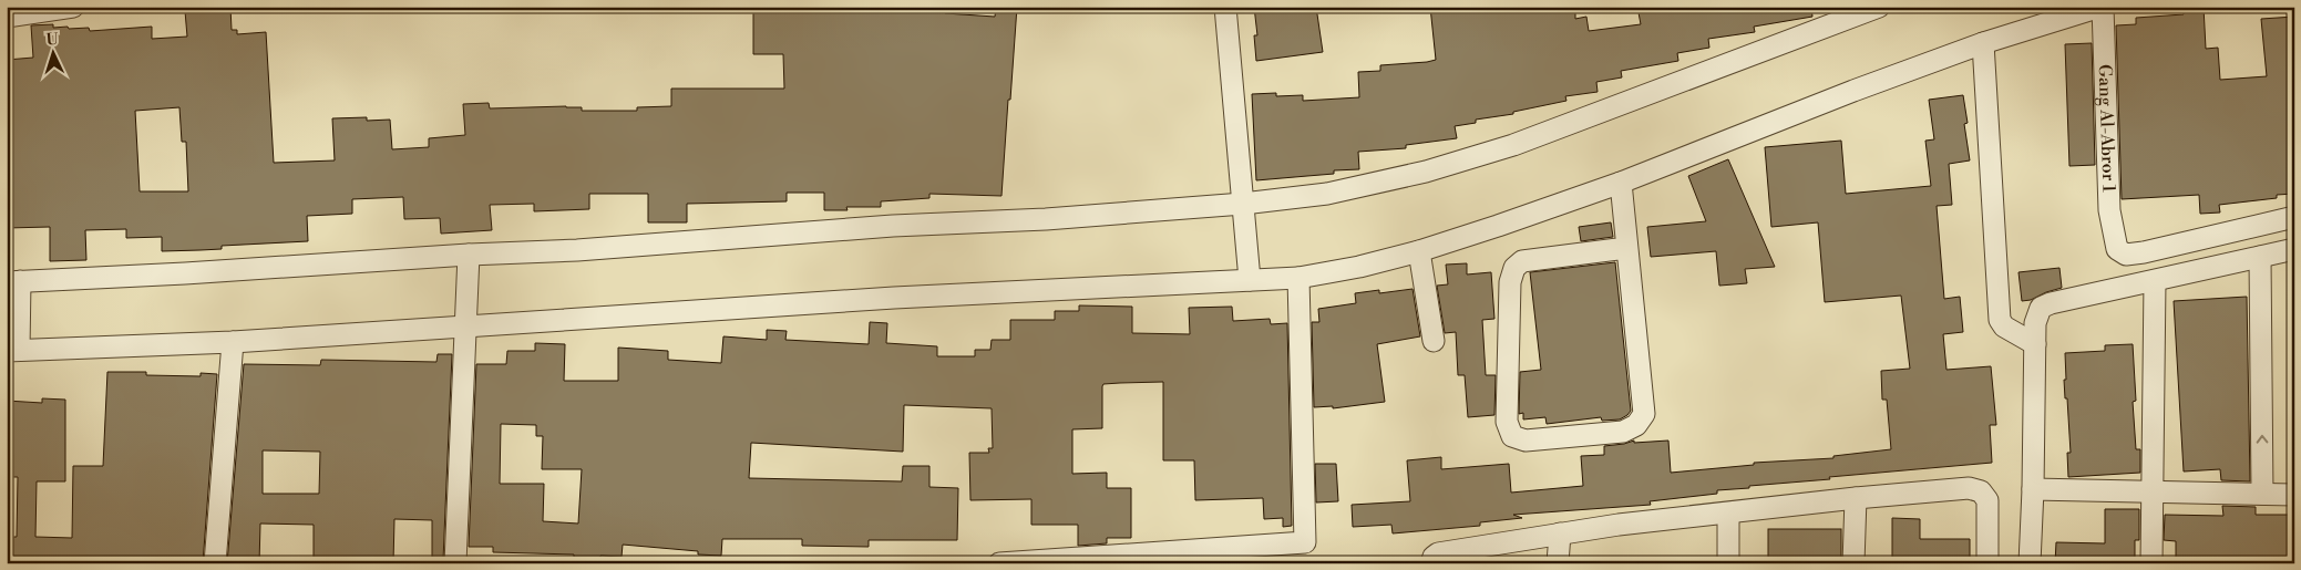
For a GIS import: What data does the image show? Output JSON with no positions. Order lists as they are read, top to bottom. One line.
{"streets":{"street":["Gang Al-Abror 1"]},"north":"top"}
